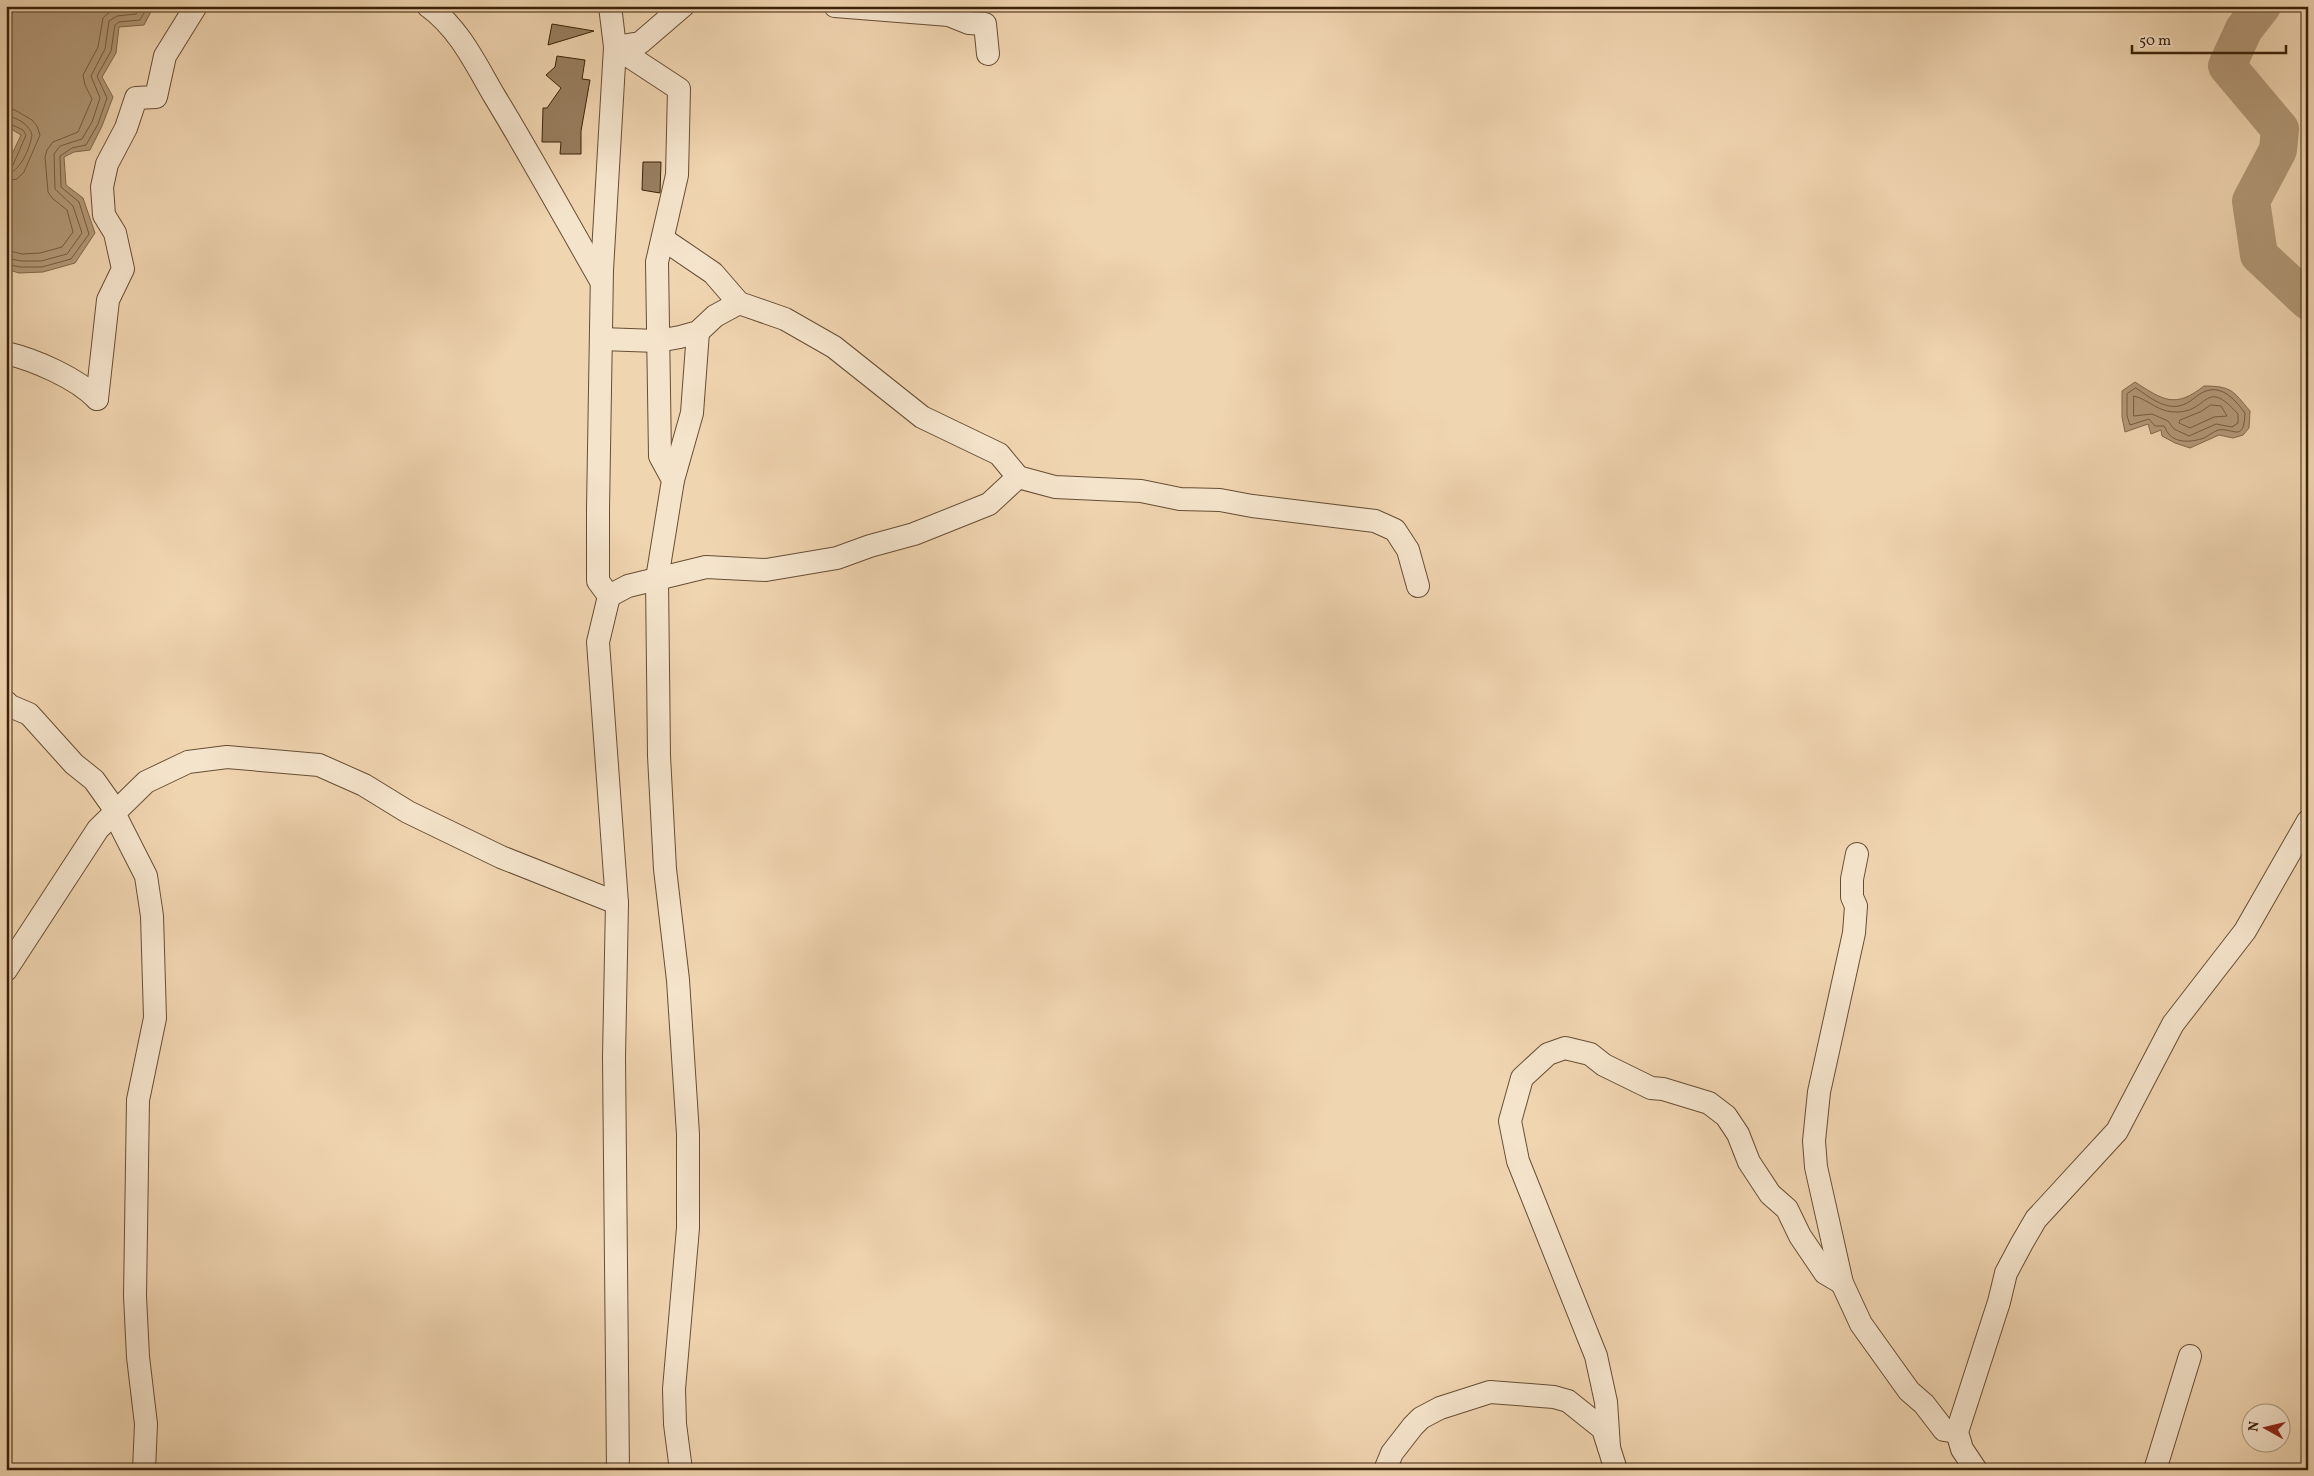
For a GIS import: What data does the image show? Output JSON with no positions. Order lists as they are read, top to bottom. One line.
{"scale_bar":"50 m","north":"left"}
